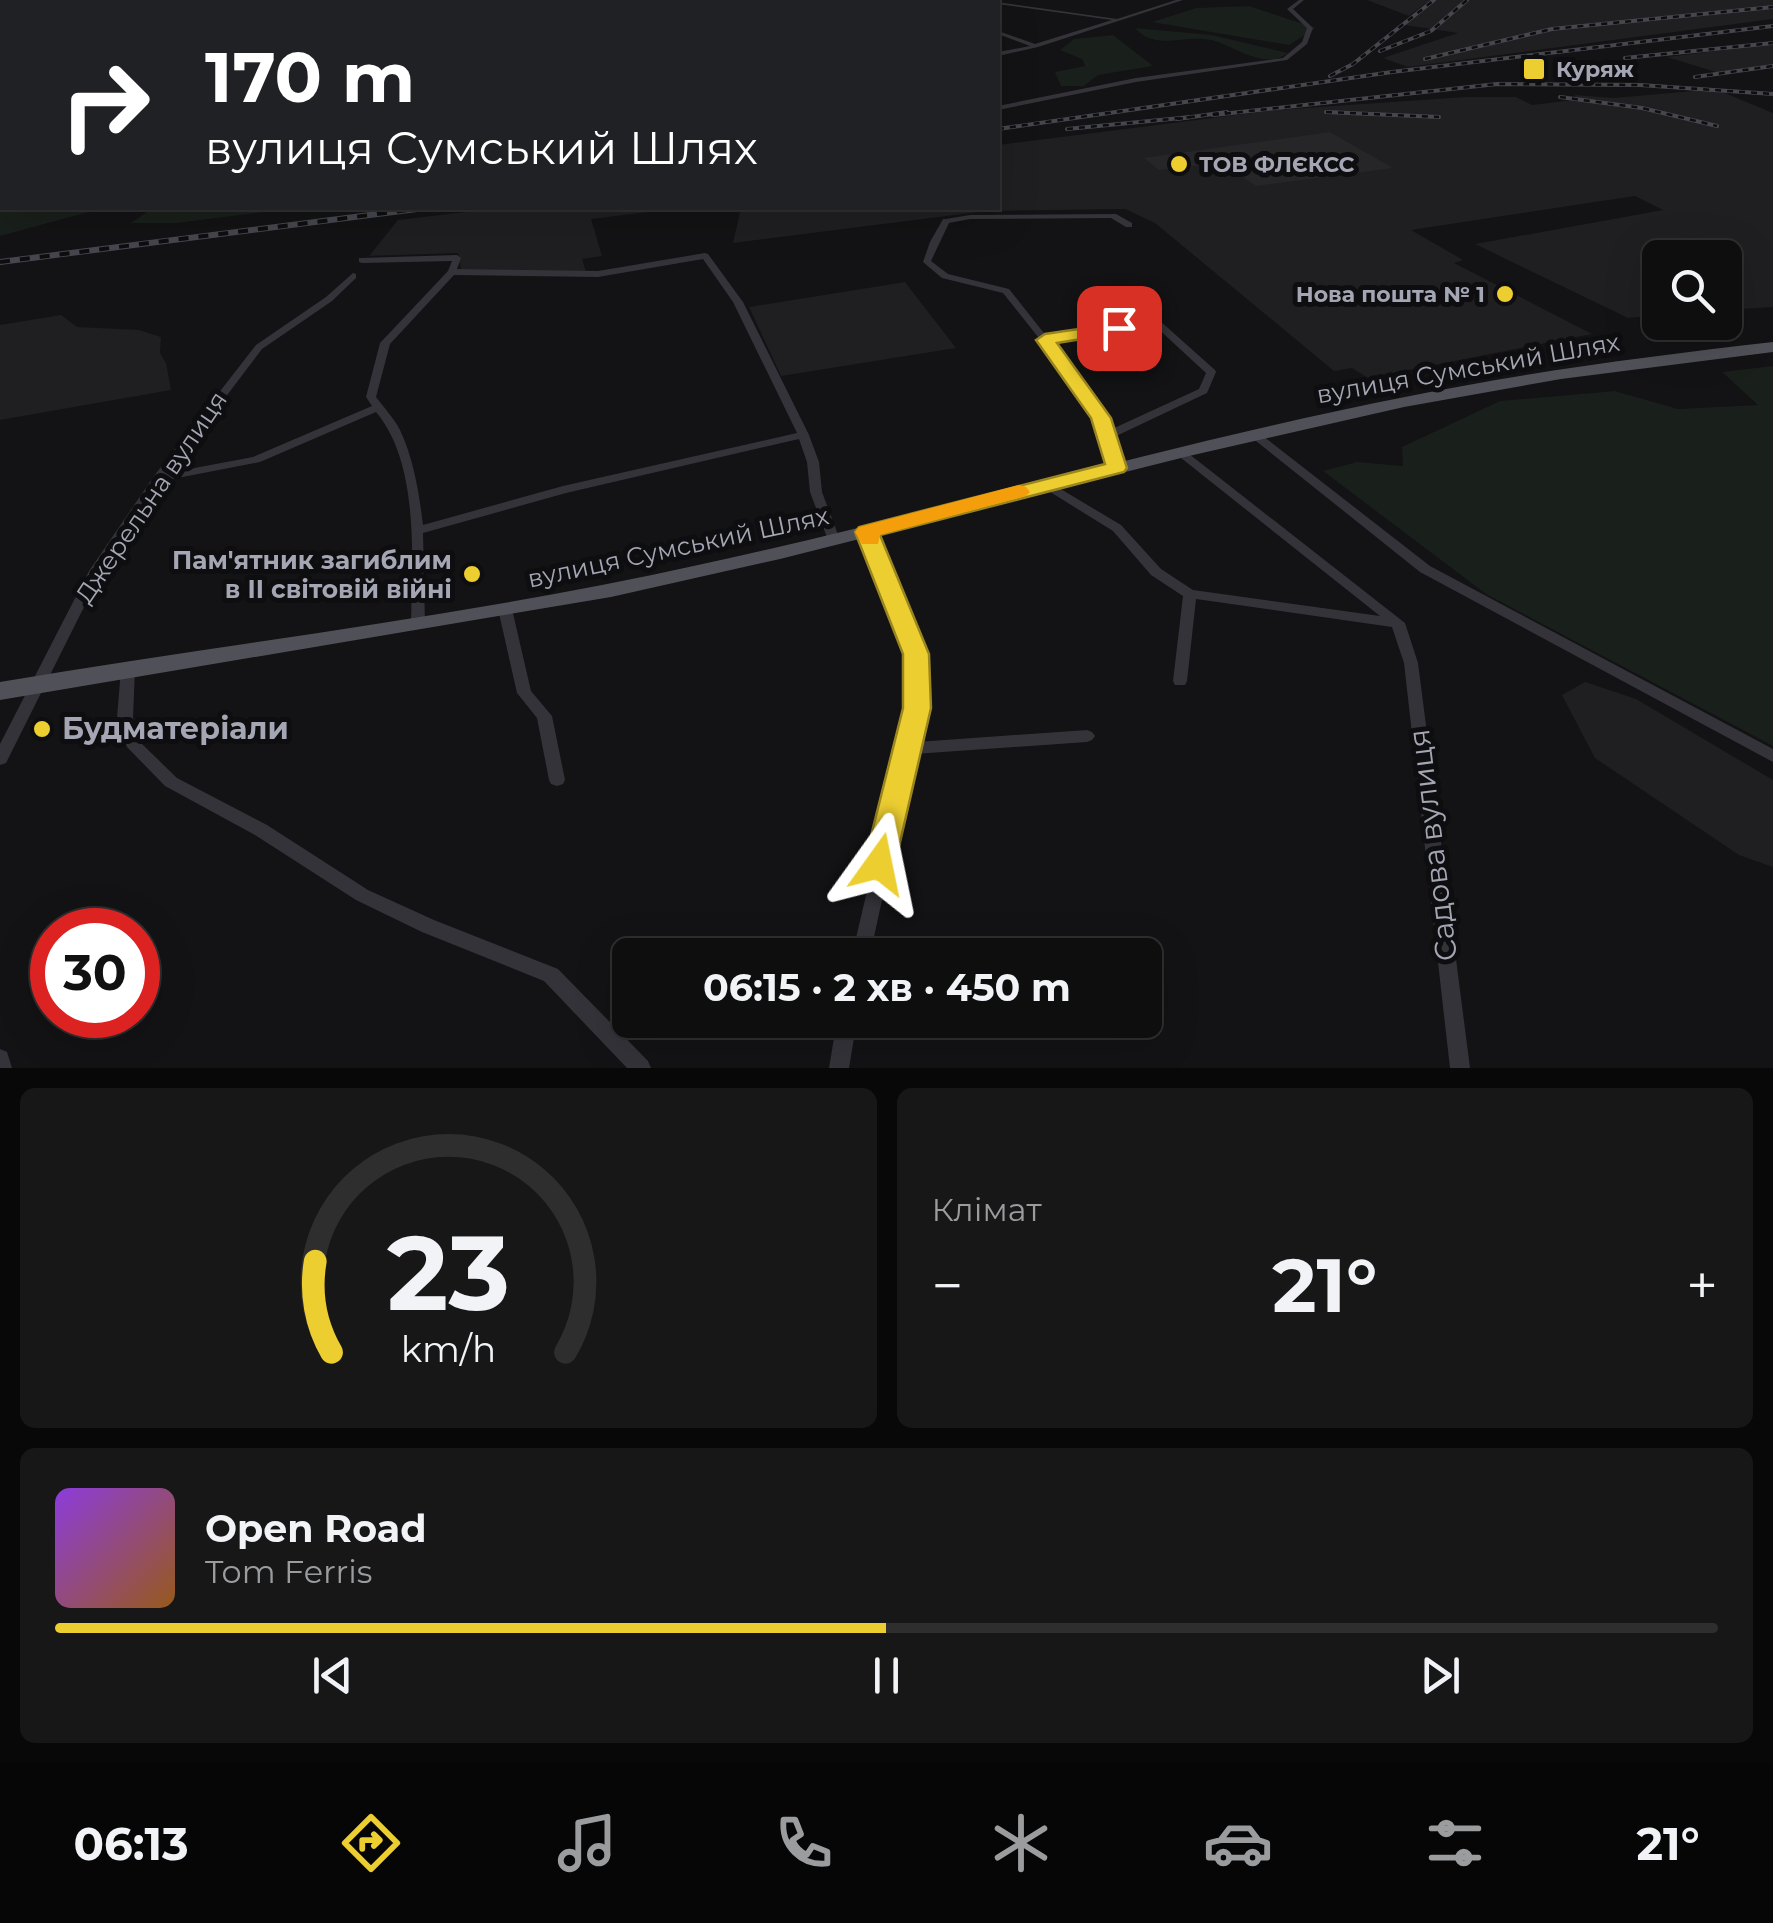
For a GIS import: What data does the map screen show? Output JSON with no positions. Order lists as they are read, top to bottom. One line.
{"streets":{"main road":["вулиця Сумський Шлях"],"street":["Джерельна вулиця","Садова вулиця"]},"crossings":[["вулиця Сумський Шлях","Джерельна вулиця"]],"places":{"transit":["Куряж"],"other":["ТОВ ФЛЄКСС","Нова пошта № 1","Пам'ятник загиблим в II світовій війні","Будматеріали"]},"page":{"turn":["170 m","вулиця Сумський Шлях"],"limit":"30","trip":"06:15 · 2 хв · 450 m","tile":"Клімат","heat":["−","21°","+"],"song":["Open Road","Tom Ferris"],"tabs":["06:13","21°"],"gauge":["23","km/h"]}}
